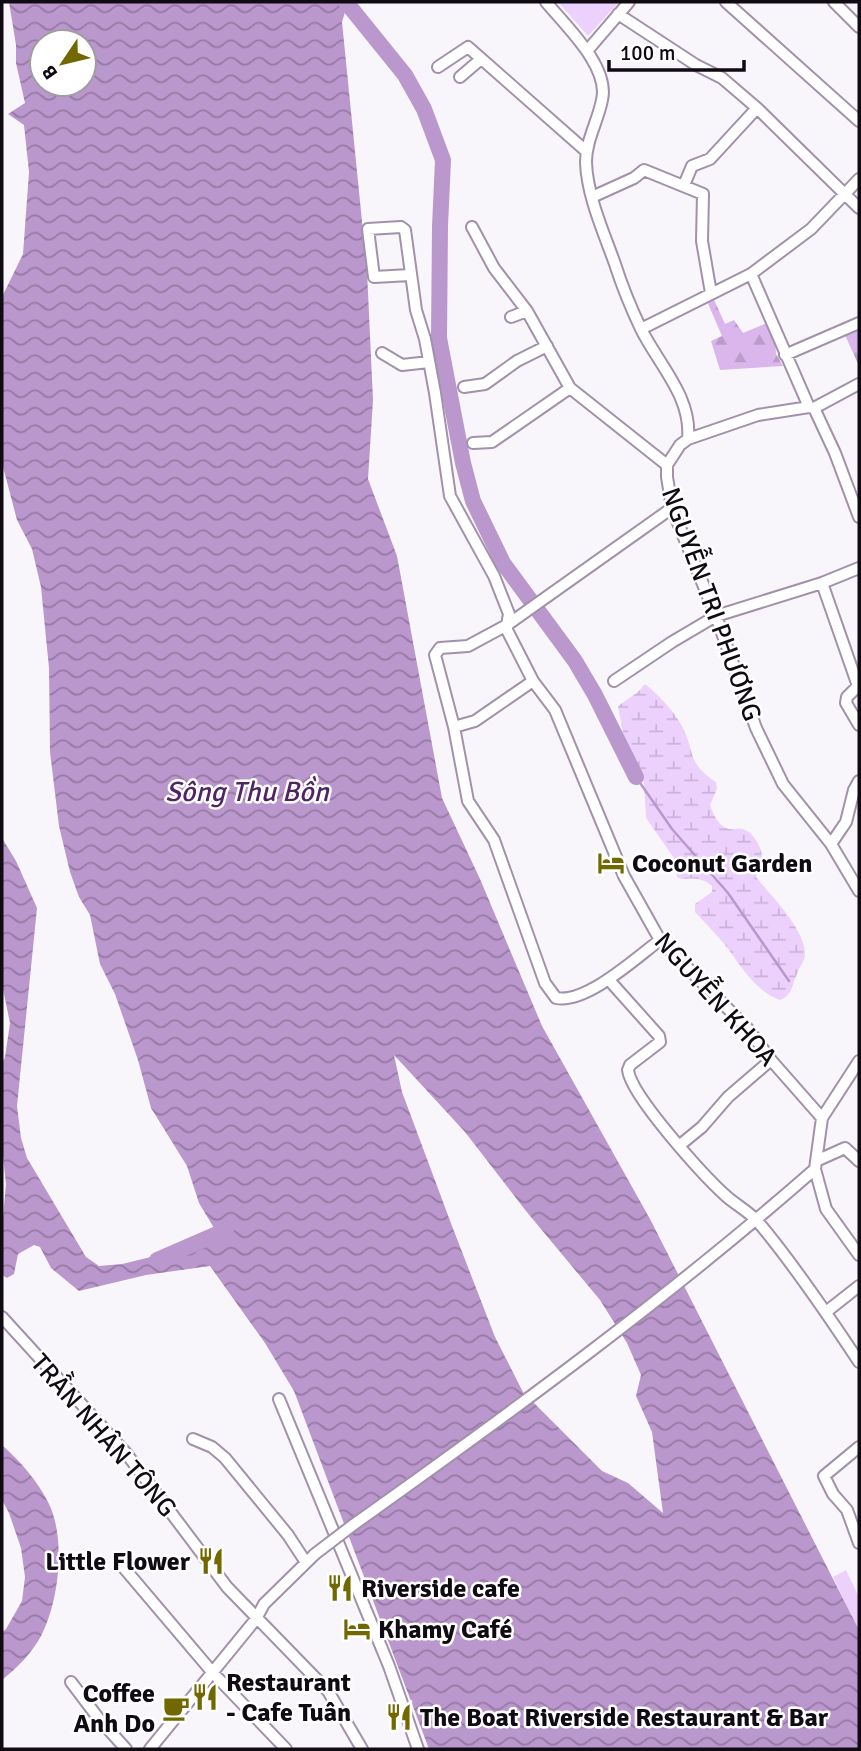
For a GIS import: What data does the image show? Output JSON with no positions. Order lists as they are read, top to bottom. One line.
{"streets":{"street":["NGUYỄN TRI PHƯƠNG","NGUYỄN KHOA","TRẦN NHÂN TÔNG"]},"water":["Sông Thu Bồn"],"places":{"hotel":["Coconut Garden","Khamy Café"],"restaurant":["Little Flower","Riverside cafe","Restaurant - Cafe Tuân","The Boat Riverside Restaurant & Bar"],"cafe":["Coffee Anh Do"]},"scale_bar":"100 m","north":"bottom left"}
